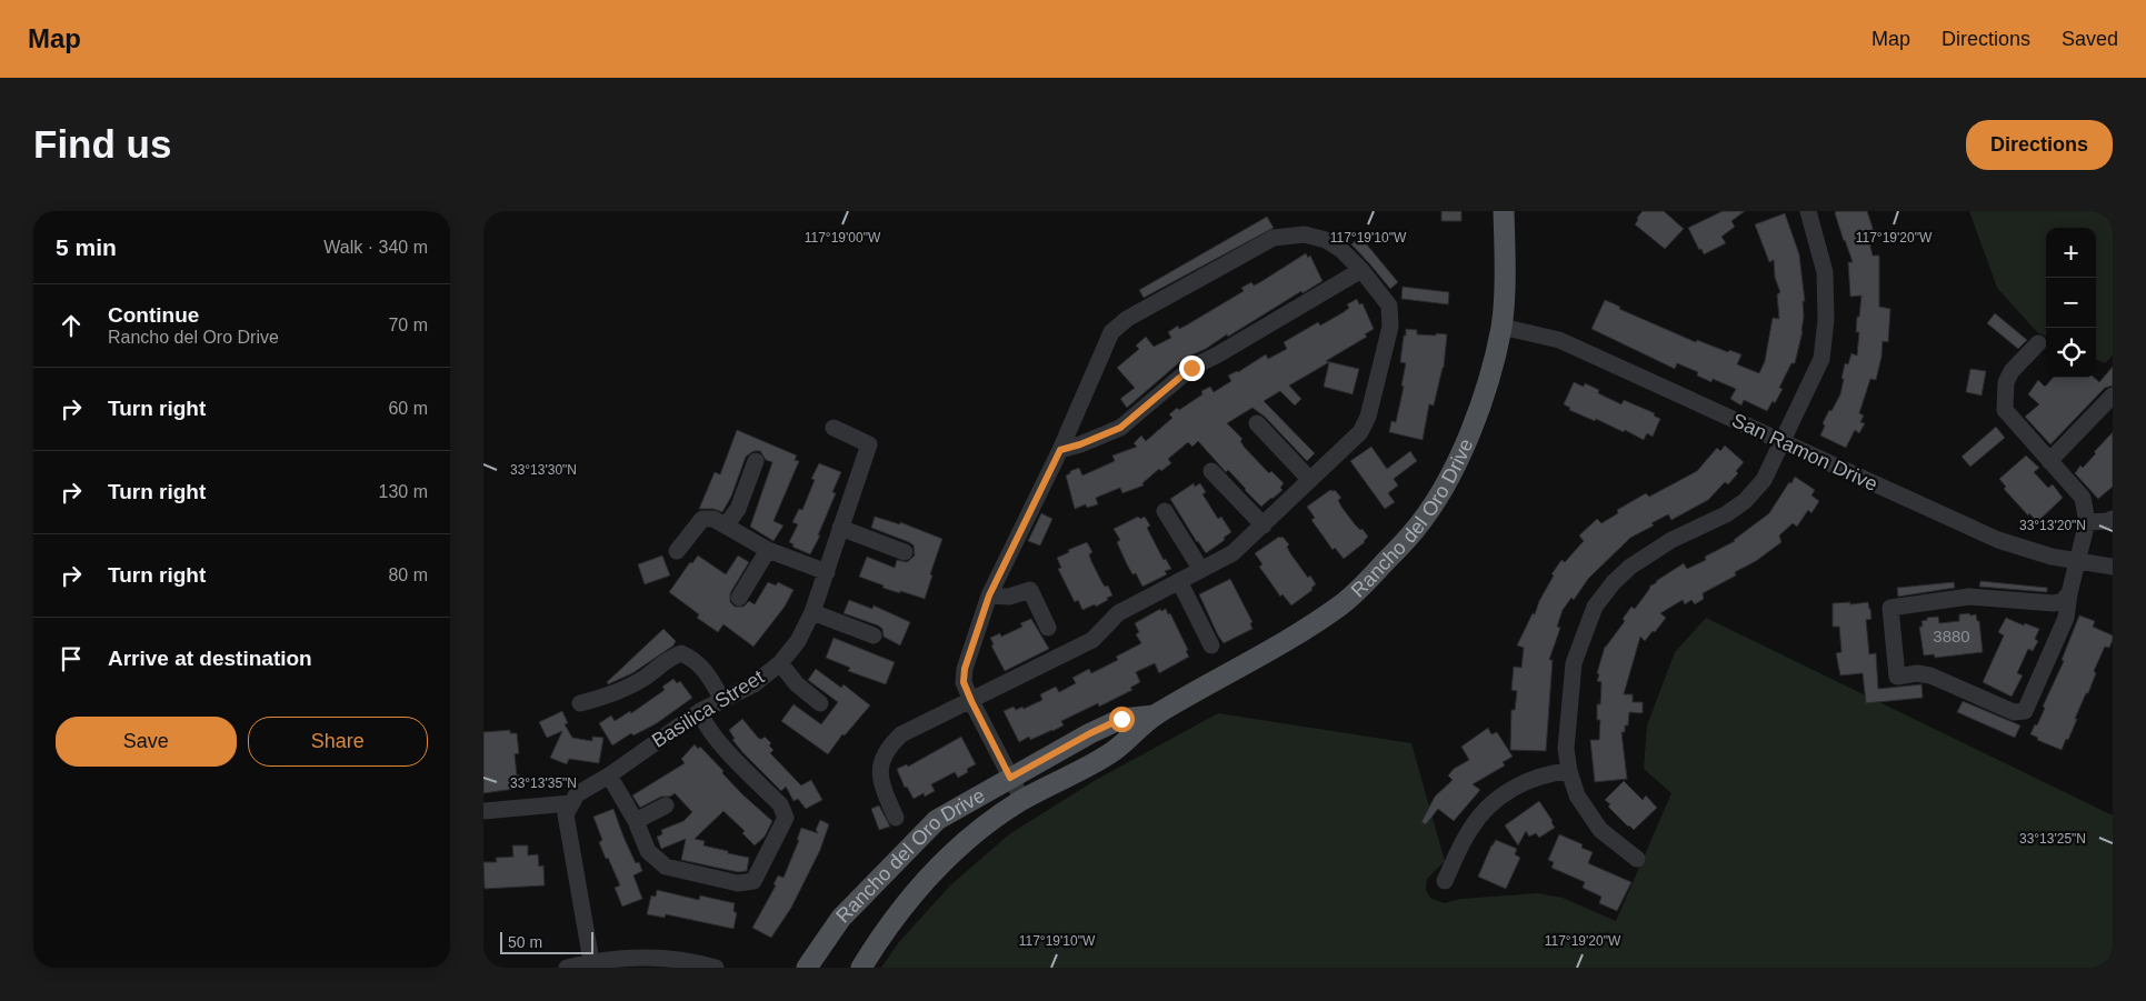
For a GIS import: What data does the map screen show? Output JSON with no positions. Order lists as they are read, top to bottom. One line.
{"streets":{"main road":["Rancho del Oro Drive"],"street":["San Ramon Drive","Basilica Street"]},"crossings":[["San Ramon Drive","Rancho del Oro Drive"]],"house_numbers":["3880"],"scale_bar":"50 m","page":{"header":"Map","nav":["Map","Directions","Saved"],"buttons":["Directions",["Save","Share"]],"title":"Find us","heading":["5 min","Walk · 340 m"],"map_buttons":["+","−"],"list":[["Continue","Rancho del Oro Drive","70 m"],["Turn right","60 m"],["Turn right","130 m"],["Turn right","80 m"],"Arrive at destination"],"scale":"50 m"},"coordinates":["117°19'00\"W","117°19'10\"W","117°19'20\"W","33°13'30\"N","33°13'20\"N","33°13'35\"N","33°13'25\"N"]}
